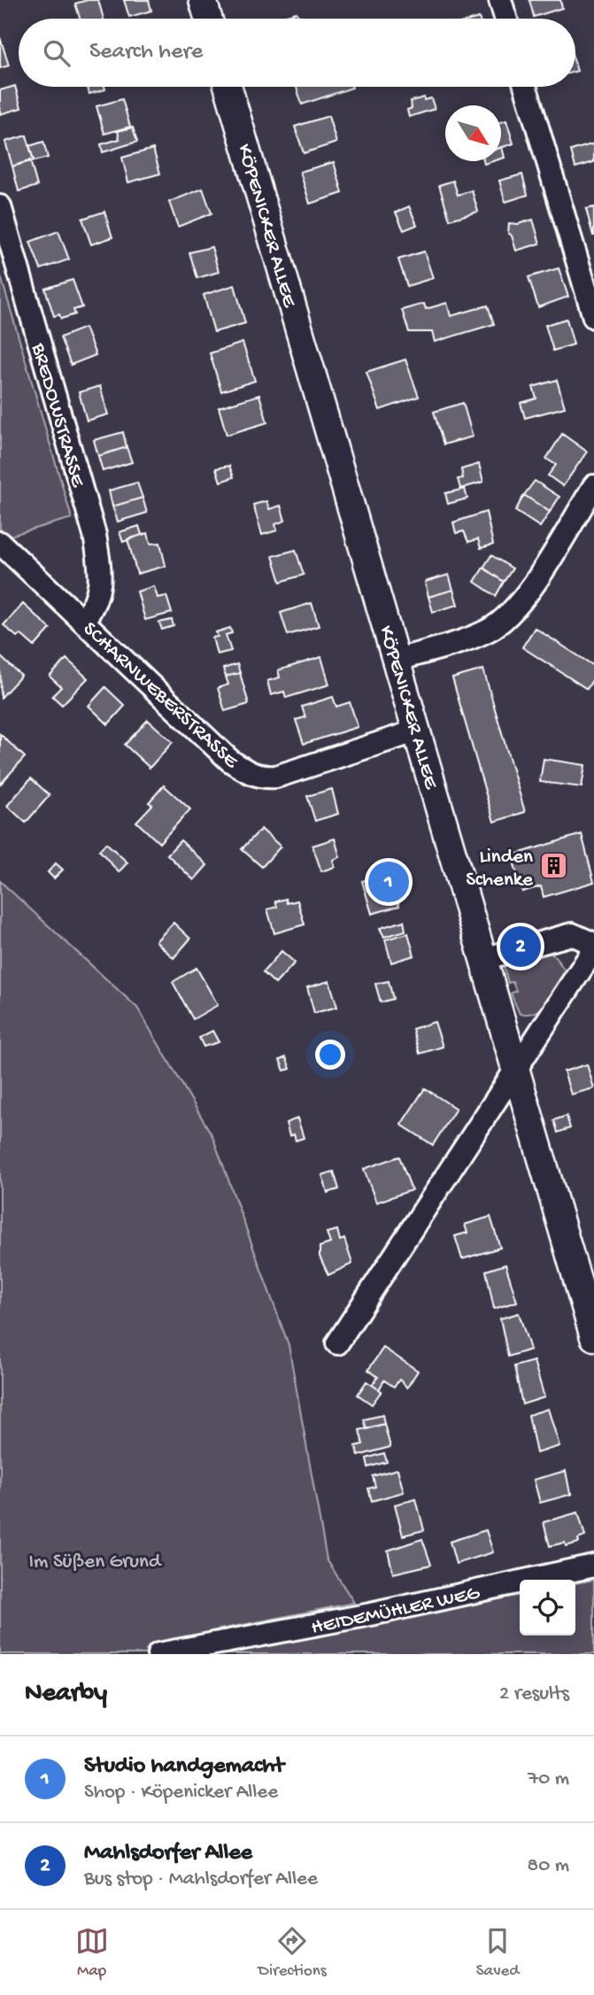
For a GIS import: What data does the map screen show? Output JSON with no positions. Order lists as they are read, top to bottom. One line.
{"streets":{"street":["KÖPENICKER ALLEE","BREDOWSTRASSE","SCHARNWEBERSTRASSE","HEIDEMÜHLER WEG"]},"crossings":[["KÖPENICKER ALLEE","SCHARNWEBERSTRASSE"],["BREDOWSTRASSE","SCHARNWEBERSTRASSE"]],"parks":["Im Süßen Grund"],"places":{"building":["Linden Schenke"]},"north":"bottom right","page":{"search":"Search here","pins":["1","2"],"heading":["Nearby","2 results"],"list":[{"mark":"1","name":"Studio handgemacht","note":"Shop · Köpenicker Allee","value":"70 m"},{"mark":"2","name":"Mahlsdorfer Allee","note":"Bus stop · Mahlsdorfer Allee","value":"80 m"}],"nav":["Map","Directions","Saved"]}}
